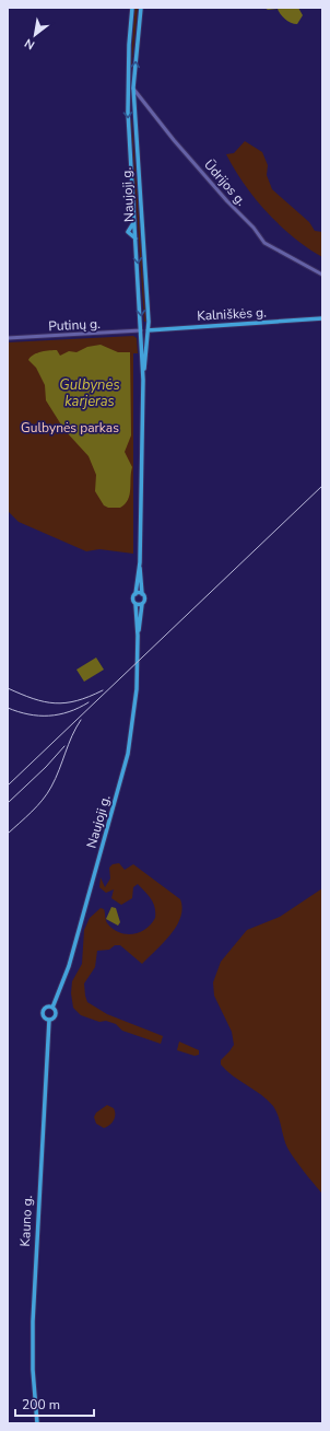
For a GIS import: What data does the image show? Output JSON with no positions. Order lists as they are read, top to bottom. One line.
{"streets":{"main road":["Ūdrijos g.","Naujoji g.","Kalniškės g.","Putinų g.","Kauno g."]},"crossings":[["Ūdrijos g.","Naujoji g."],["Naujoji g.","Kalniškės g."],["Naujoji g.","Putinų g."],["Naujoji g.","Kauno g."],["Kalniškės g.","Putinų g."]],"water":["Gulbynės karjeras"],"parks":["Gulbynės parkas"],"scale_bar":"200 m","north":"bottom left"}
